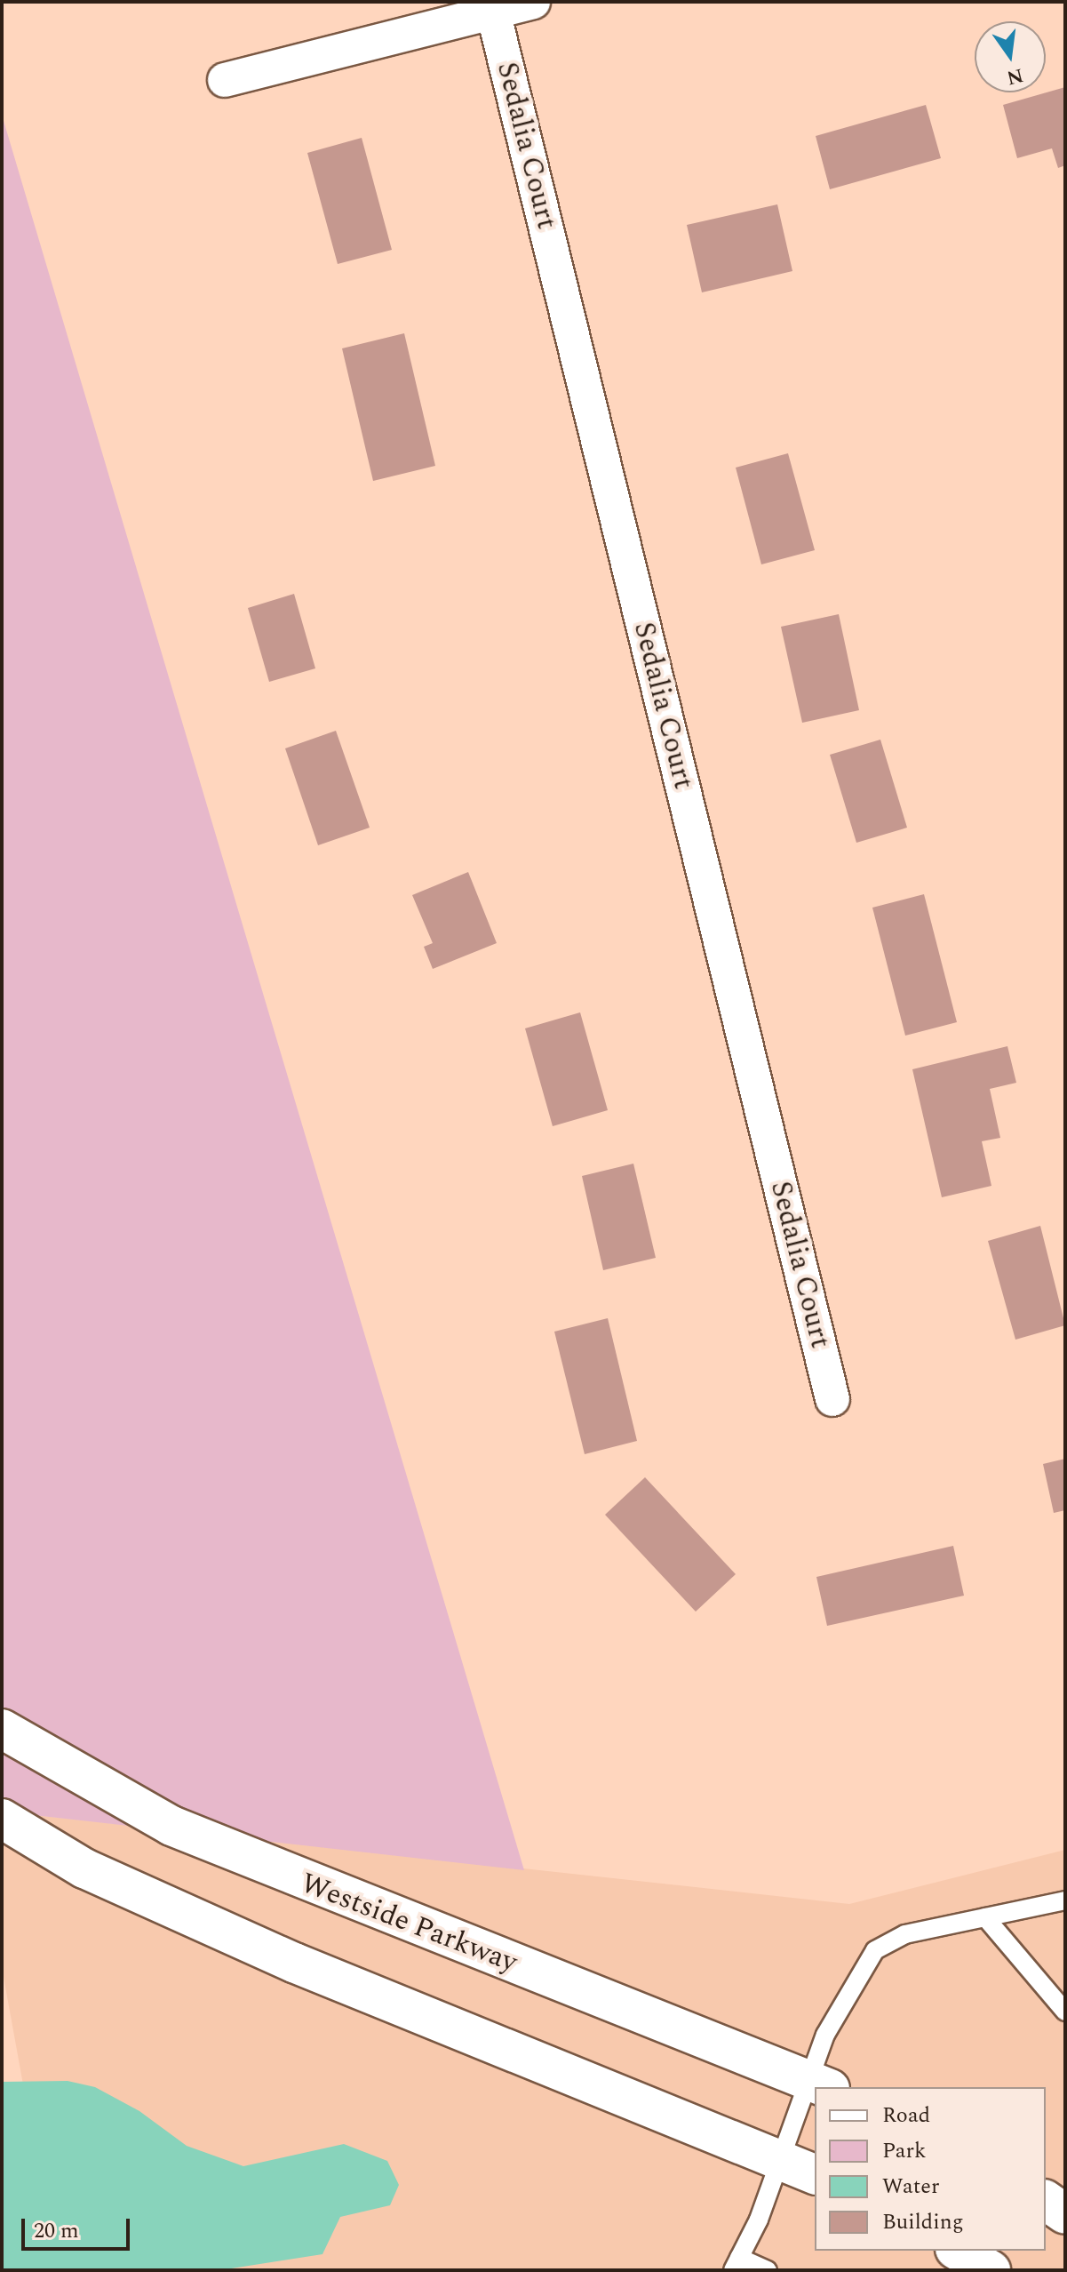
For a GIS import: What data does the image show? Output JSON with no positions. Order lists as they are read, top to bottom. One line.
{"streets":{"main road":["Westside Parkway"],"street":["Sedalia Court"]},"legend":["Road","Park","Water","Building"],"scale_bar":"20 m","north":"bottom"}
